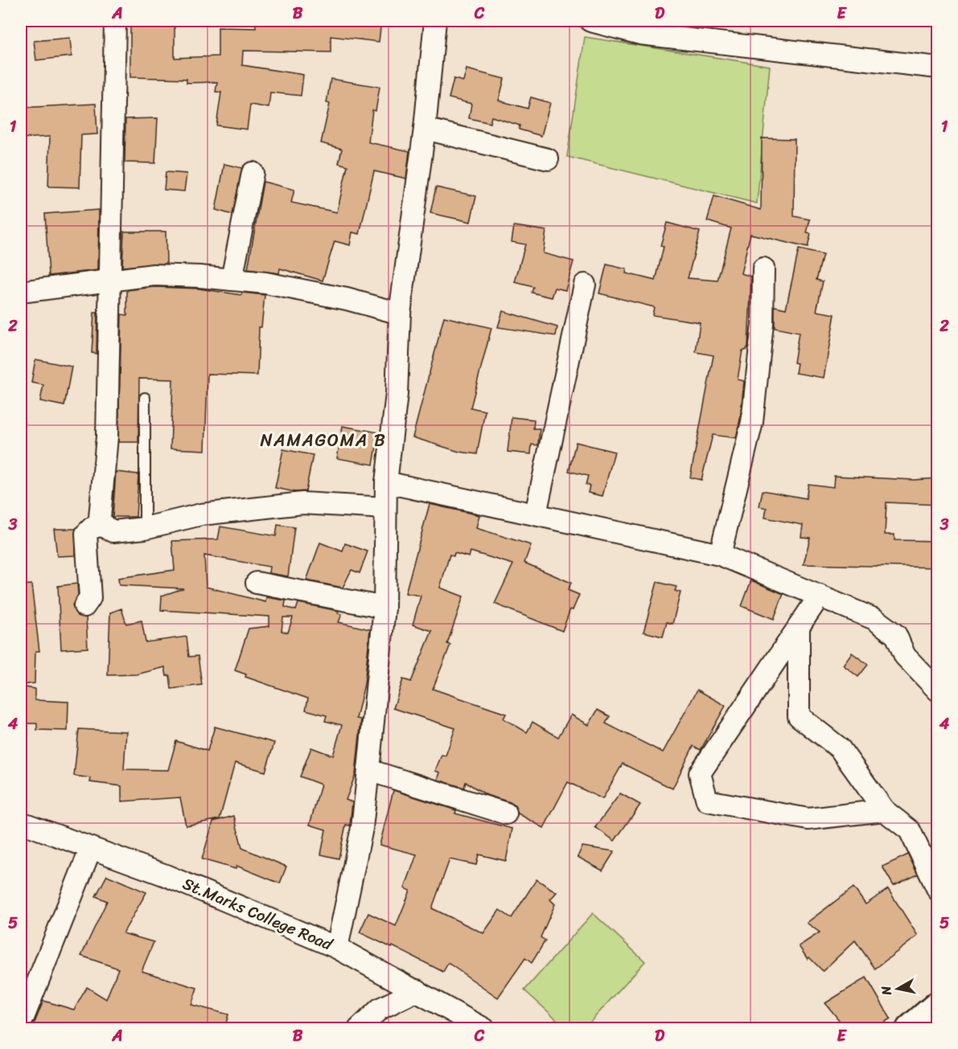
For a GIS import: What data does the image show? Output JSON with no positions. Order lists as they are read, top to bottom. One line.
{"streets":{"street":["St.Marks College Road"]},"districts":["NAMAGOMA B"],"north":"left","grid":{"columns":["A","B","C","D","E"],"rows":["1","2","3","4","5"]}}
